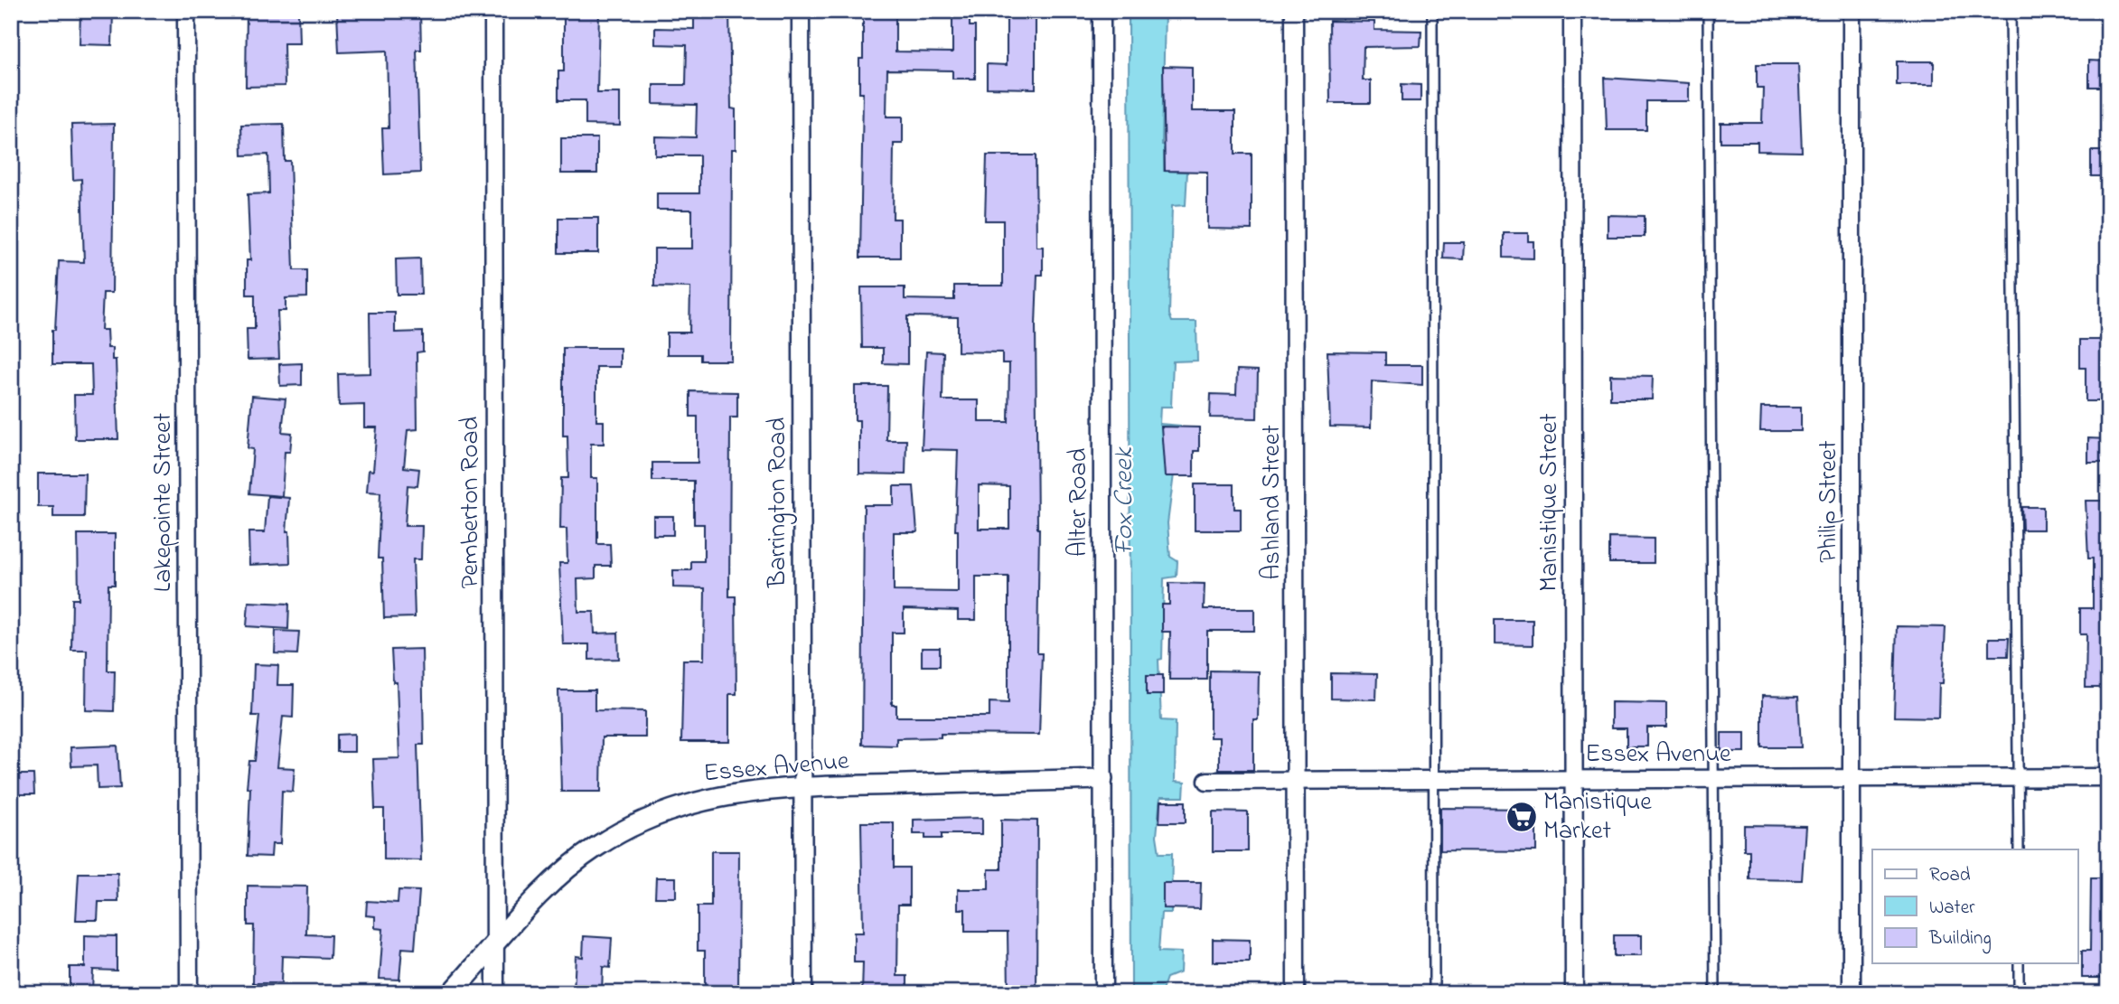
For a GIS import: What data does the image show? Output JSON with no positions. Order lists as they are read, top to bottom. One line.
{"streets":{"street":["Philip Street","Lakepointe Street","Pemberton Road","Barrington Road","Alter Road","Ashland Street","Manistique Street","Essex Avenue"]},"crossings":[["Philip Street","Essex Avenue"],["Pemberton Road","Essex Avenue"],["Barrington Road","Essex Avenue"],["Alter Road","Essex Avenue"],["Ashland Street","Essex Avenue"],["Manistique Street","Essex Avenue"]],"water":["Fox Creek"],"places":{"supermarket":["Manistique Market"]},"legend":["Road","Water","Building"]}
